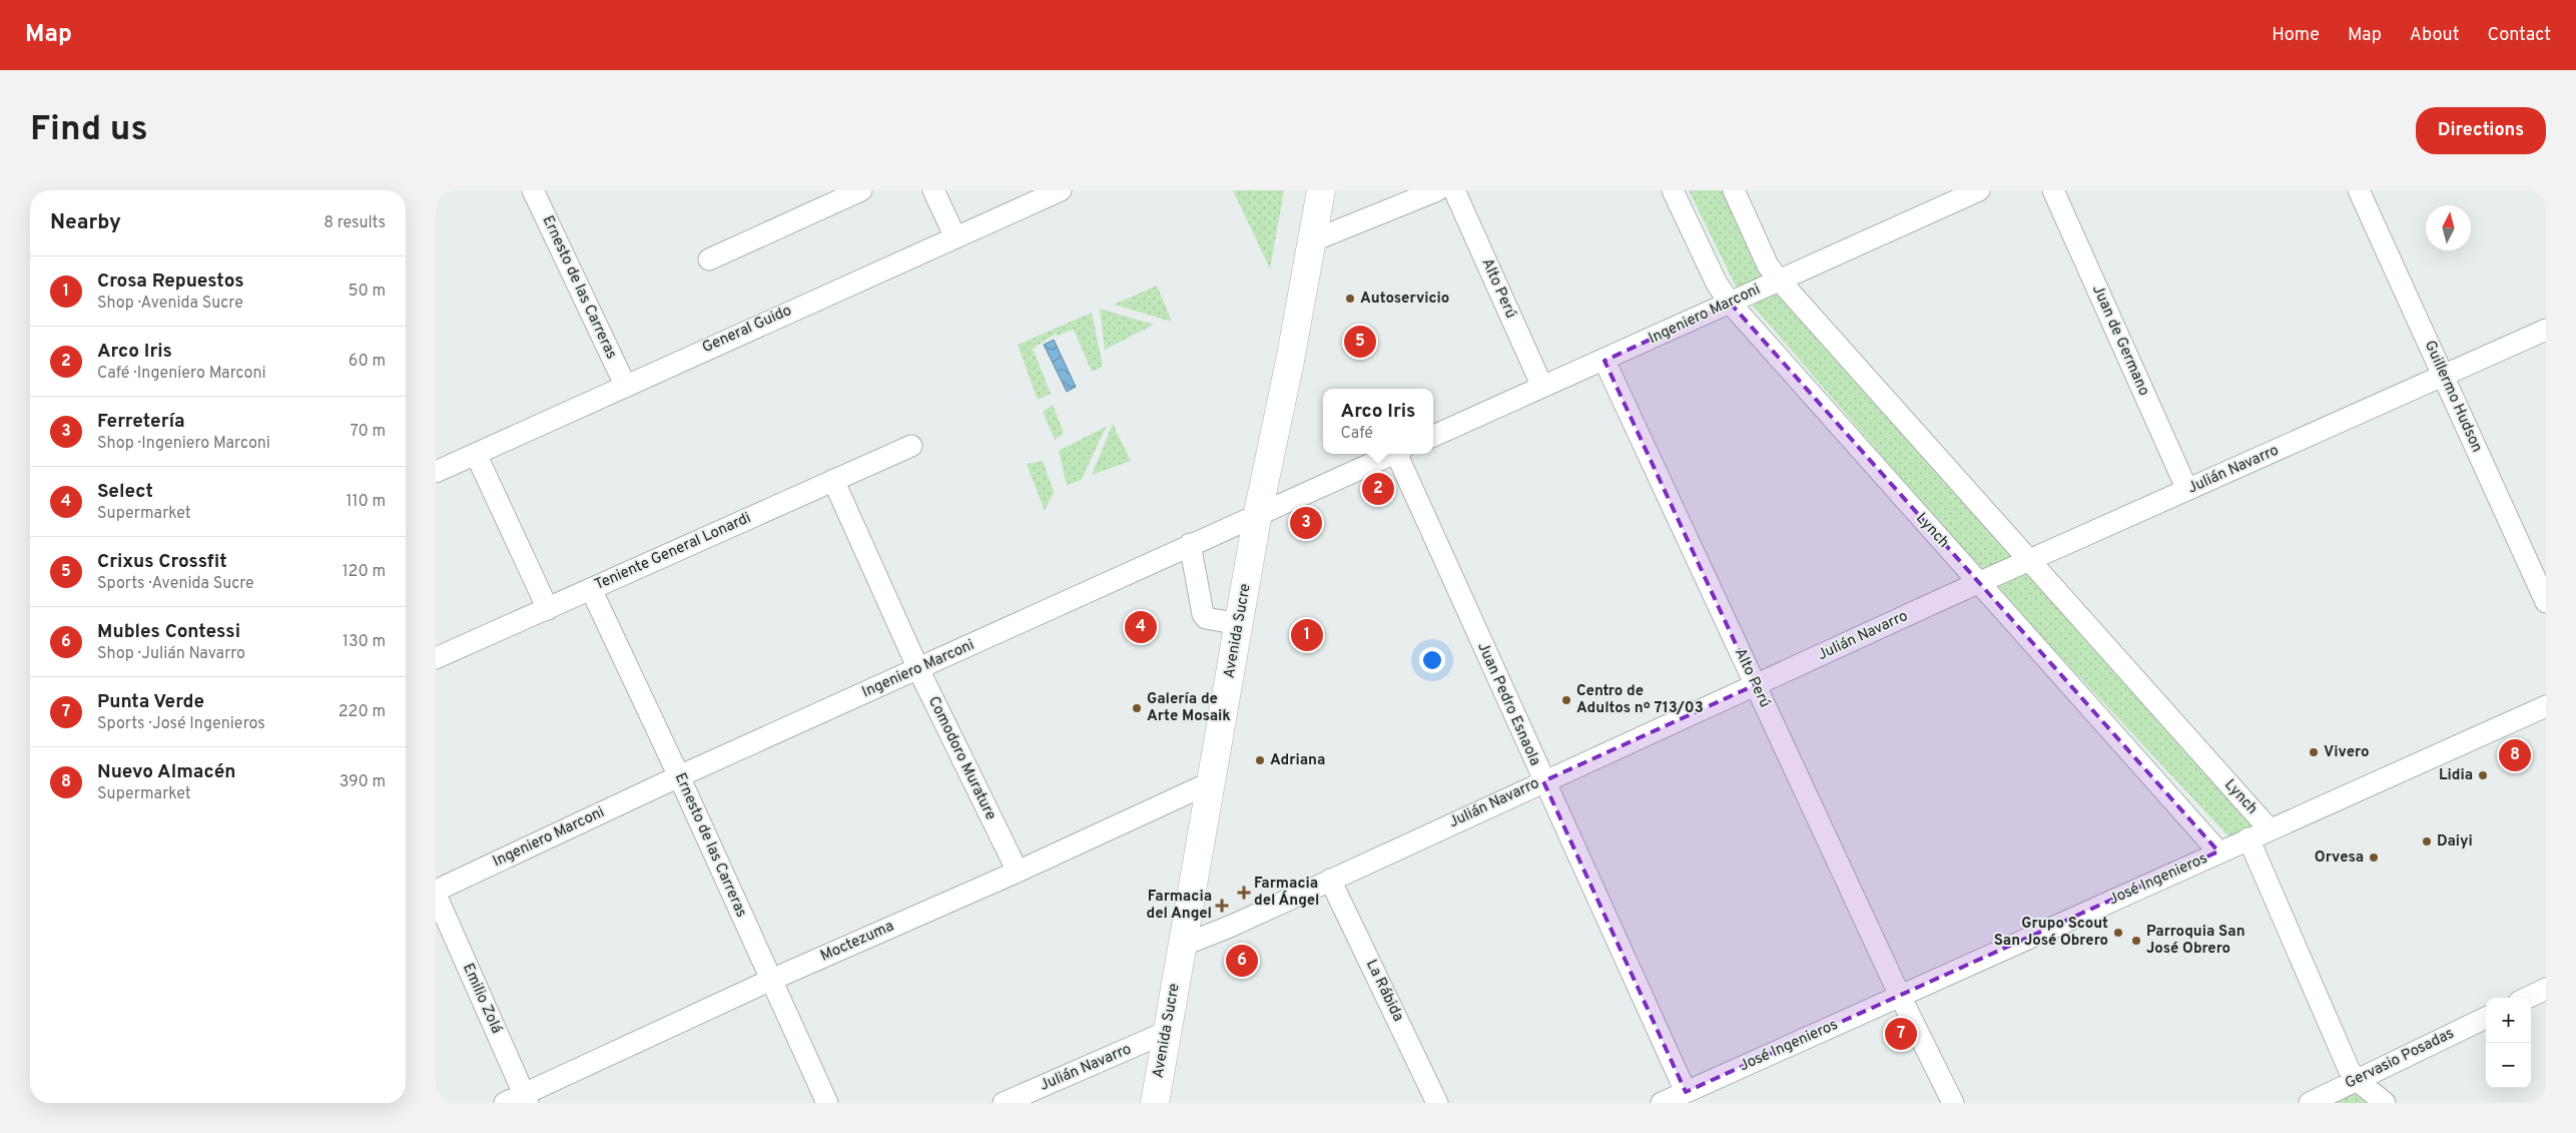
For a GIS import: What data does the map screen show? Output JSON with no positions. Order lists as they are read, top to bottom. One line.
{"streets":{"main road":["Avenida Sucre"],"street":["Ernesto de las Carreras","Alto Perú","Ingeniero Marconi","General Guido","Juan de Germano","Guillermo Hudson","Julián Navarro","Lynch","Teniente General Lonardi","Juan Pedro Esnaola","Comodoro Murature","José Ingenieros","Moctezuma","La Rábida","Emilio Zolá","Gervasio Posadas"]},"crossings":[["Ernesto de las Carreras","Ingeniero Marconi"],["Ernesto de las Carreras","General Guido"],["Ernesto de las Carreras","Teniente General Lonardi"],["Ernesto de las Carreras","Moctezuma"],["Alto Perú","Ingeniero Marconi"],["Alto Perú","Julián Navarro"],["Alto Perú","José Ingenieros"],["Ingeniero Marconi","Lynch"],["Ingeniero Marconi","Avenida Sucre"],["Ingeniero Marconi","Comodoro Murature"],["Juan de Germano","Julián Navarro"],["Guillermo Hudson","Julián Navarro"],["Julián Navarro","Lynch"],["Julián Navarro","Avenida Sucre"],["Julián Navarro","Juan Pedro Esnaola"],["Julián Navarro","La Rábida"],["Lynch","José Ingenieros"],["Lynch","Gervasio Posadas"],["Teniente General Lonardi","Comodoro Murature"],["Avenida Sucre","Moctezuma"],["Juan Pedro Esnaola","José Ingenieros"],["Comodoro Murature","Moctezuma"],["Moctezuma","Emilio Zolá"]],"places":{"other":["Autoservicio","Centro de Adultos nº 713/03","Galería de Arte Mosaik","Vivero","Adriana","Lidia","Daiyi","Orvesa","Grupo Scout San José Obrero","Parroquia San José Obrero"],"health":["Farmacia del Ángel","Farmacia del Angel"]},"north":"top","page":{"header":"Map","nav":["Home","Map","About","Contact"],"buttons":"Directions","title":"Find us","heading":["Nearby","8 results"],"list":[{"mark":"1","name":"Crosa Repuestos","note":"Shop · Avenida Sucre","value":"50 m"},{"mark":"2","name":"Arco Iris","note":"Café · Ingeniero Marconi","value":"60 m"},{"mark":"3","name":"Ferretería","note":"Shop · Ingeniero Marconi","value":"70 m"},{"mark":"4","name":"Select","note":"Supermarket","value":"110 m"},{"mark":"5","name":"Crixus Crossfit","note":"Sports · Avenida Sucre","value":"120 m"},{"mark":"6","name":"Mubles Contessi","note":"Shop · Julián Navarro","value":"130 m"},{"mark":"7","name":"Punta Verde","note":"Sports · José Ingenieros","value":"220 m"},{"mark":"8","name":"Nuevo Almacén","note":"Supermarket","value":"390 m"}],"pins":["5","2","3","4","1","8","6","7"],"popup":["Arco Iris","Café"],"map_buttons":["+","−"]}}
